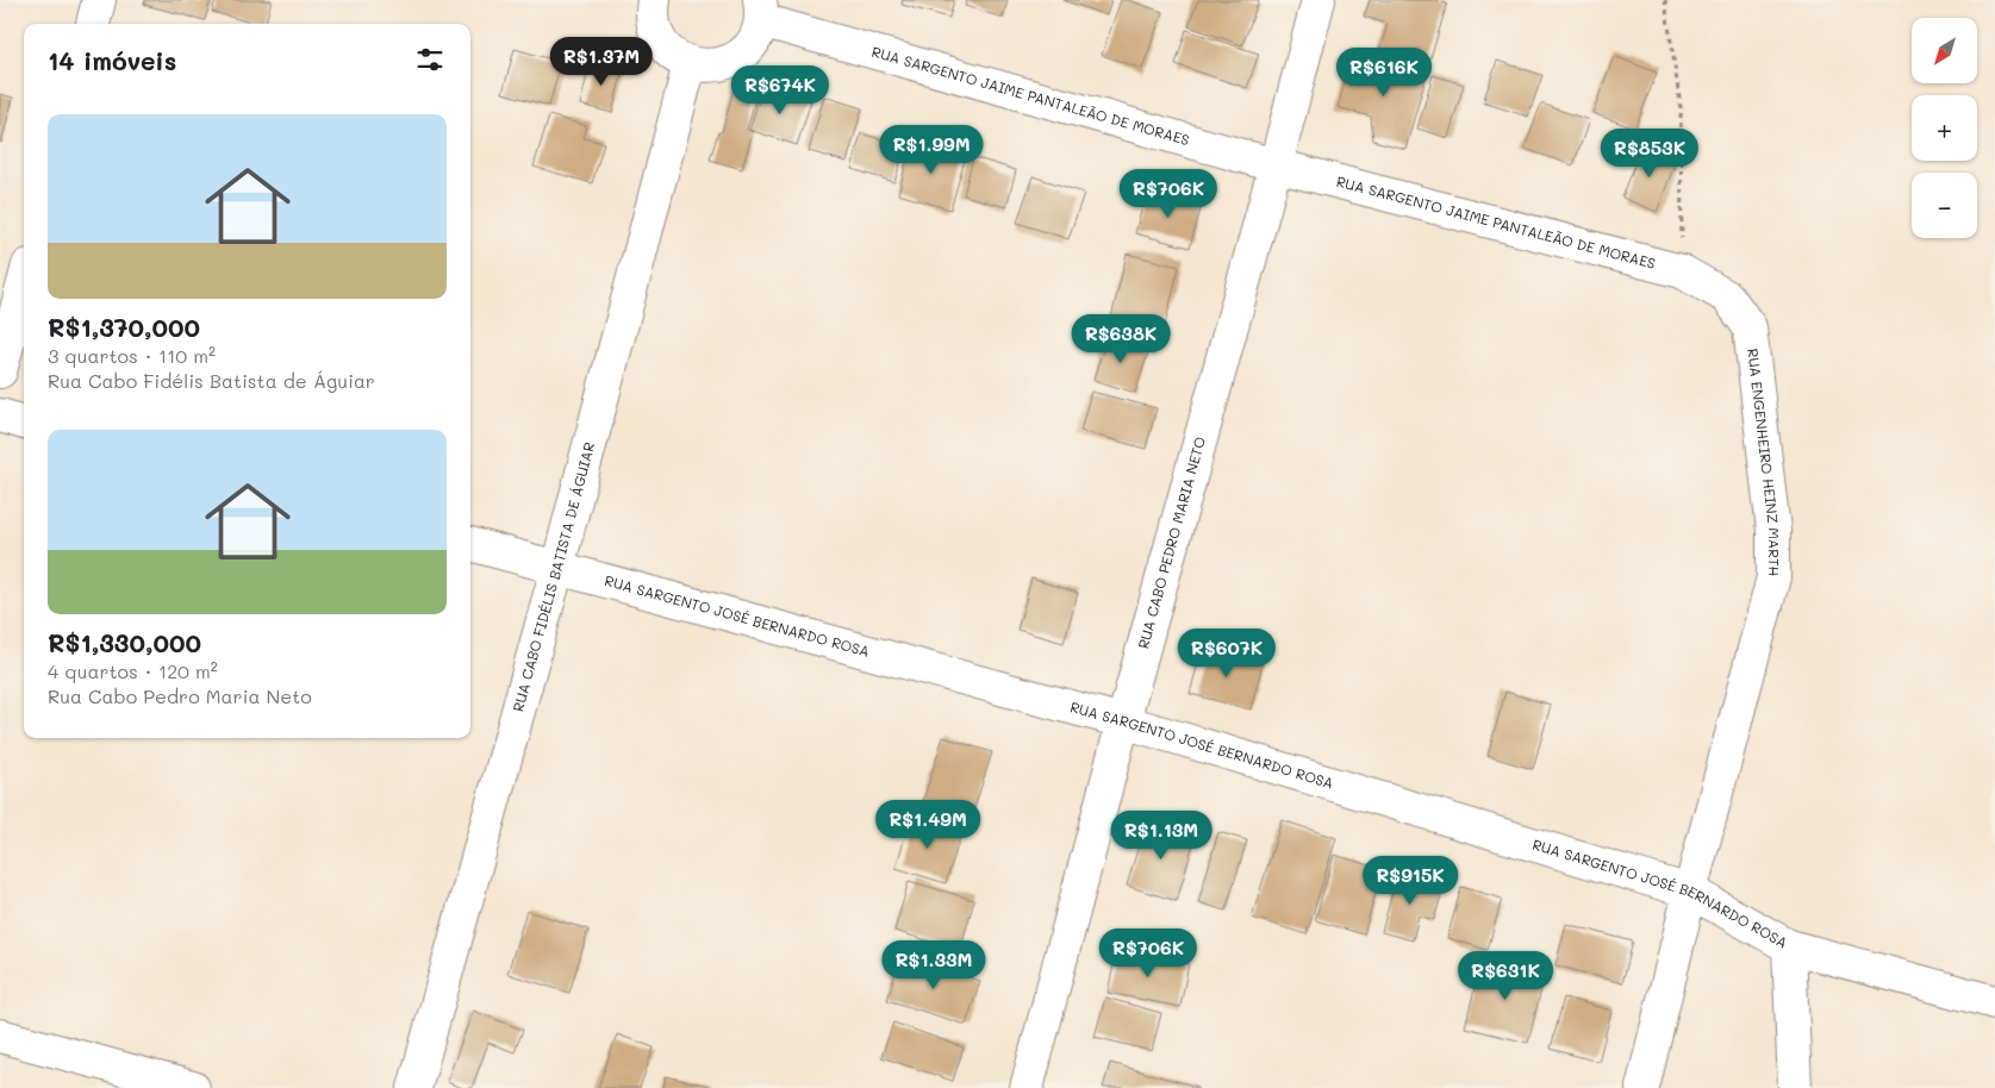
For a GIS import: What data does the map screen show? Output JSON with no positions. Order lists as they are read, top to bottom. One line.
{"streets":{"street":["RUA SARGENTO JAIME PANTALEÃO DE MORAES","RUA ENGENHEIRO HEINZ MARTH","RUA CABO PEDRO MARIA NETO","RUA CABO FIDÉLIS BATISTA DE ÁGUIAR","RUA SARGENTO JOSÉ BERNARDO ROSA"]},"crossings":[["RUA SARGENTO JAIME PANTALEÃO DE MORAES","RUA ENGENHEIRO HEINZ MARTH"],["RUA SARGENTO JAIME PANTALEÃO DE MORAES","RUA CABO PEDRO MARIA NETO"],["RUA ENGENHEIRO HEINZ MARTH","RUA SARGENTO JOSÉ BERNARDO ROSA"],["RUA CABO PEDRO MARIA NETO","RUA SARGENTO JOSÉ BERNARDO ROSA"],["RUA CABO FIDÉLIS BATISTA DE ÁGUIAR","RUA SARGENTO JOSÉ BERNARDO ROSA"]],"north":"bottom left","page":{"map_buttons":["+","−"],"heading":"14 imóveis","price":["R$1.37M","R$616K","R$674K","R$1.99M","R$853K","R$706K","R$638K","R$607K","R$1.49M","R$1.13M","R$915K","R$706K","R$1.33M","R$631K"],"list":[{"name":"R$1,370,000","note":"3 quartos · 110 m² · Rua Cabo Fidélis Batista de Águiar"},{"name":"R$1,330,000","note":"4 quartos · 120 m² · Rua Cabo Pedro Maria Neto"}]}}
